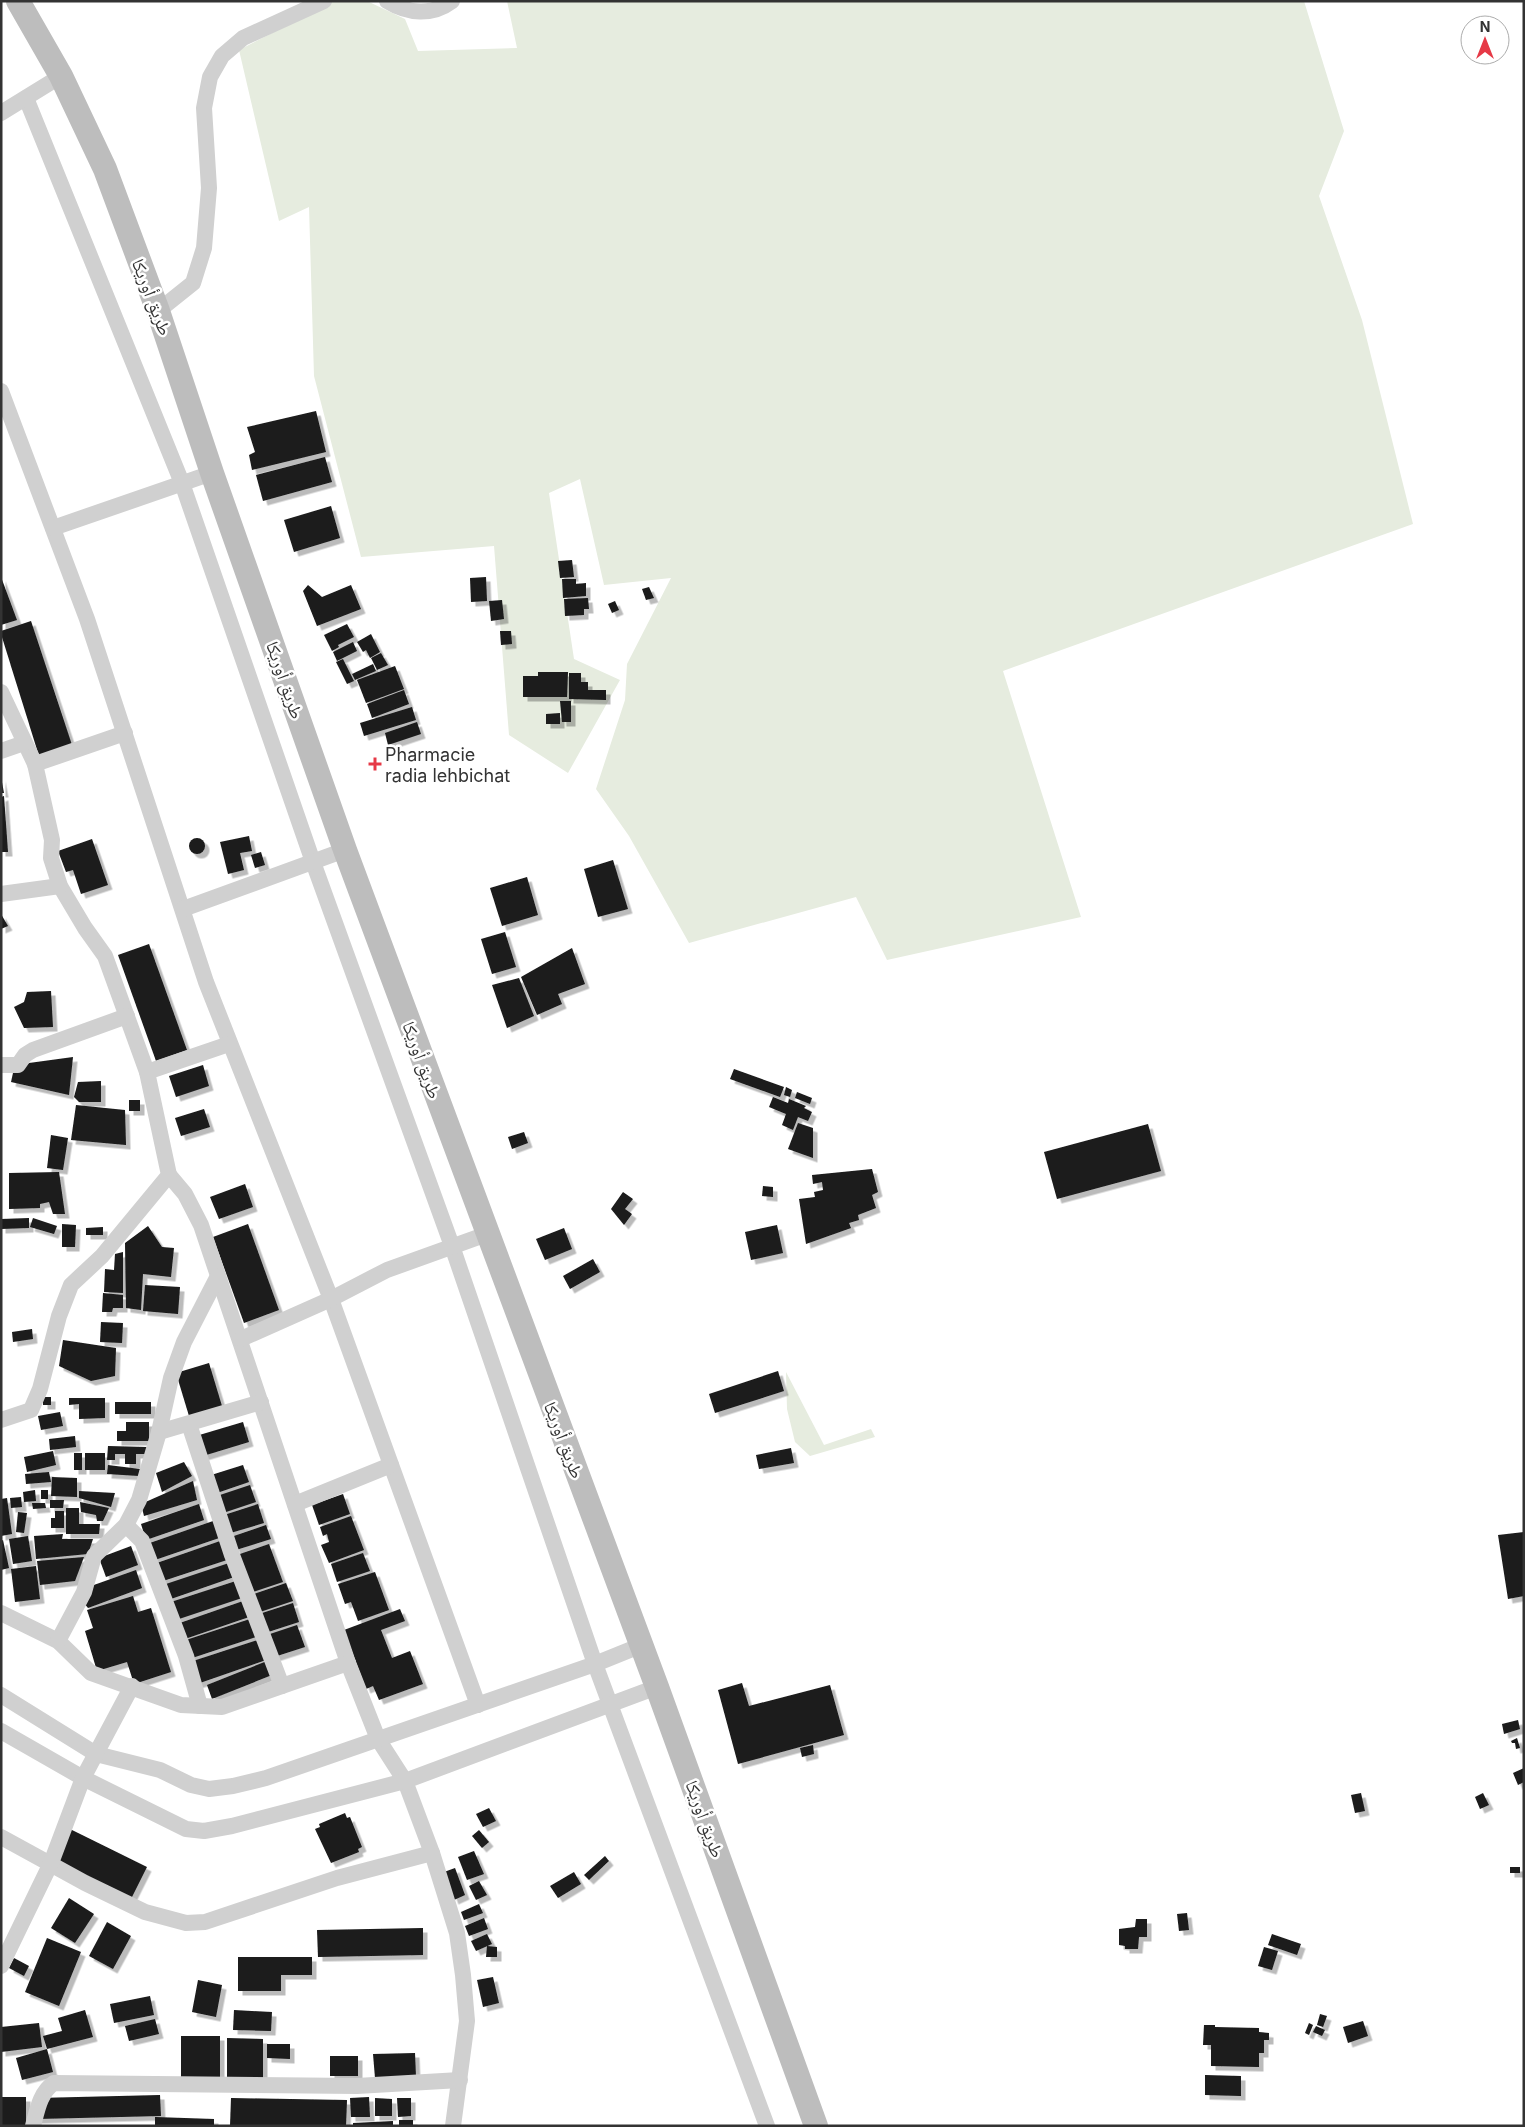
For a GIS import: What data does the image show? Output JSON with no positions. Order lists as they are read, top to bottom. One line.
{"streets":{"street":["طريق أوريكا"]},"places":{"health":["Pharmacie radia lehbichat"]},"north":"top"}
